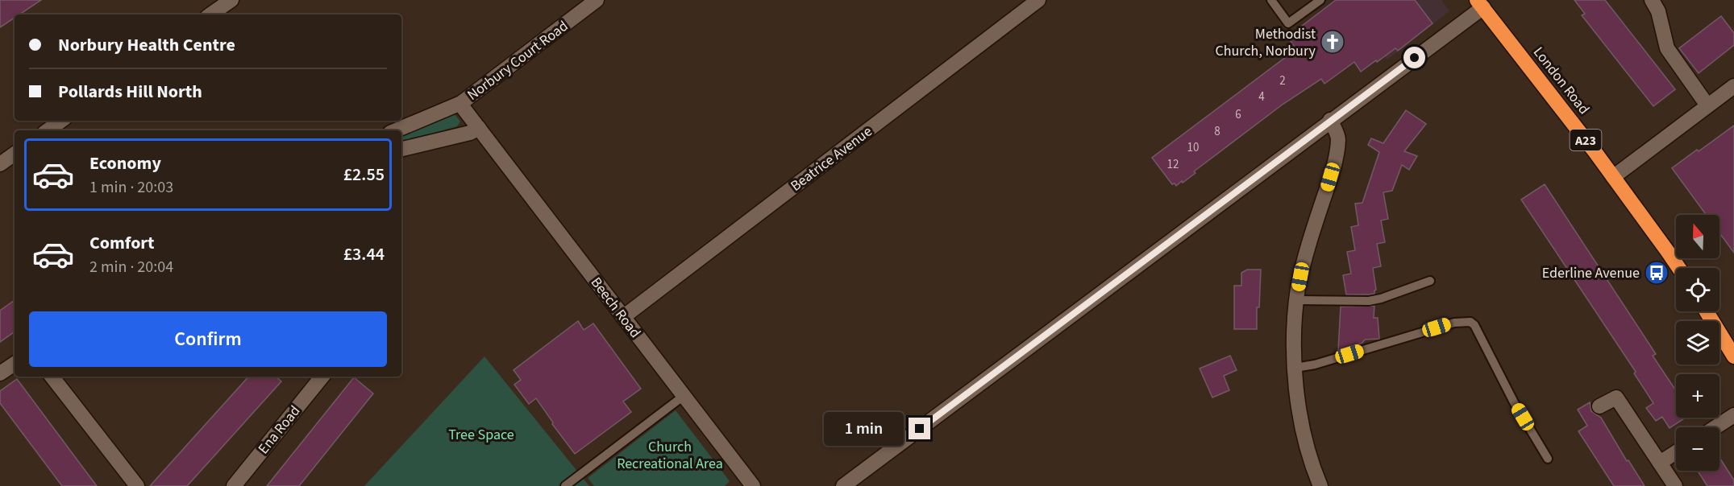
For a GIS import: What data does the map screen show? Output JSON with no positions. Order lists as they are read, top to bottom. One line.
{"streets":{"highway":["London Road","A23"],"street":["Norbury Court Road","Beatrice Avenue","Beech Road","Ena Road"]},"crossings":[["Norbury Court Road","Beech Road"],["Beatrice Avenue","Beech Road"]],"parks":["Tree Space","Church Recreational Area"],"places":{"church":["Methodist Church, Norbury"],"bus stop":["Ederline Avenue"]},"house_numbers":["2","4","6","8","10","12"],"north":"top","page":{"banner":["Norbury Health Centre","Pollards Hill North"],"list":[{"name":"Economy","note":"1 min · 20:03","value":"£2.55"},{"name":"Comfort","note":"2 min · 20:04","value":"£3.44"}],"map_buttons":["+","−"],"buttons":"Confirm","bubble":"1 min"}}
